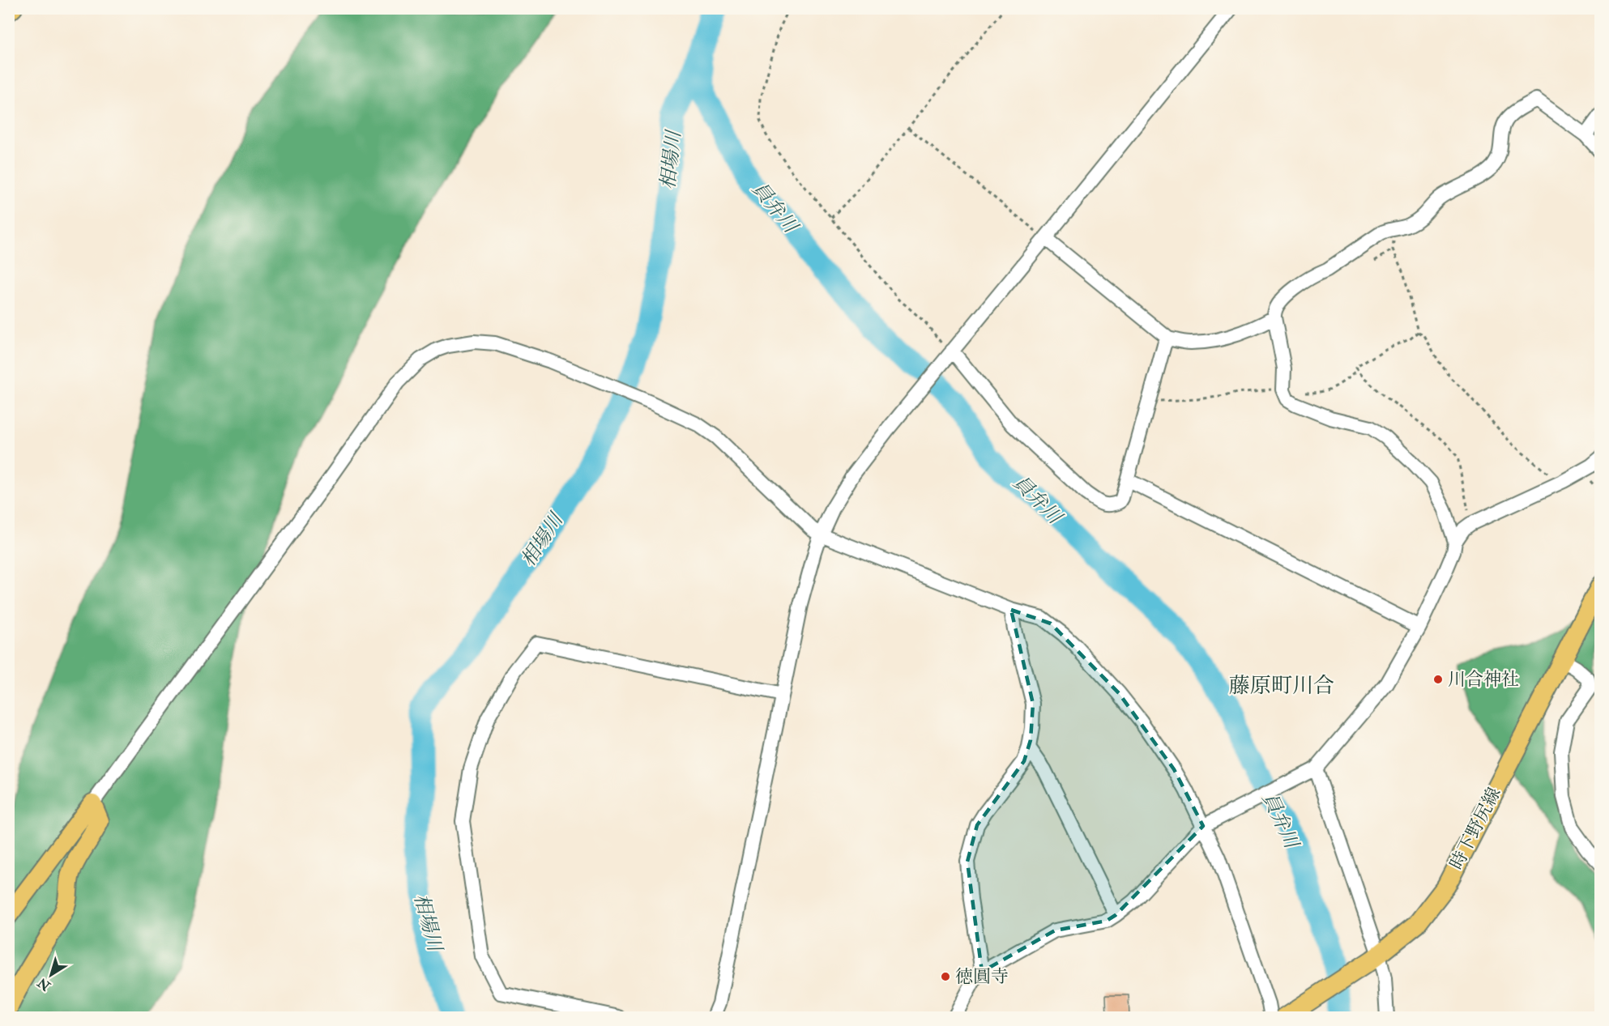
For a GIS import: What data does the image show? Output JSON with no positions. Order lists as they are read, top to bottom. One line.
{"streets":{"main road":["時下野尻線"]},"districts":["藤原町川合"],"water":["相場川","員弁川"],"places":["川合神社","徳圓寺"],"north":"bottom left"}
